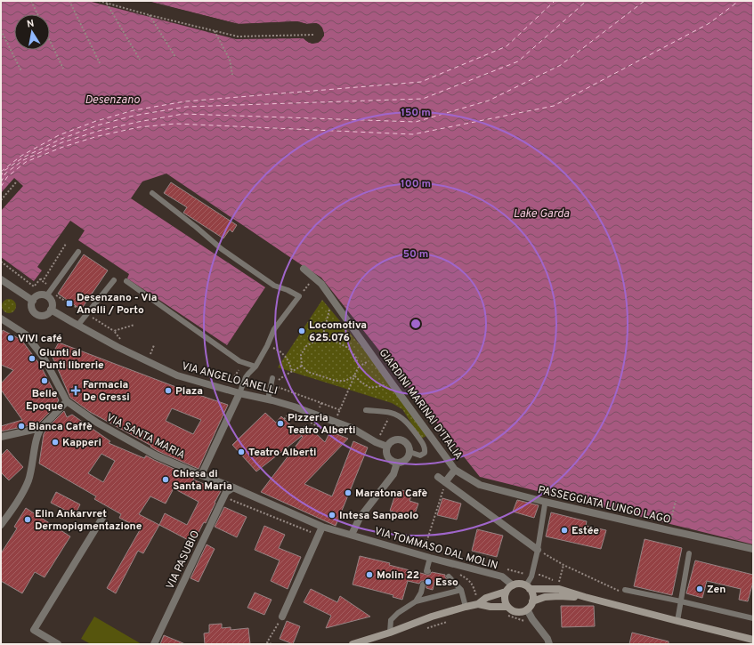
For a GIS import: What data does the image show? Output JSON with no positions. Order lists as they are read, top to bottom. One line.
{"streets":{"street":["VIA ANGELO ANELLI","GIARDINI MARINAI D'ITALIA","VIA SANTA MARIA","PASSEGGIATA LUNGO LAGO","VIA TOMMASO DAL MOLIN","VIA PASUBIO"]},"crossings":[["GIARDINI MARINAI D'ITALIA","PASSEGGIATA LUNGO LAGO"],["VIA SANTA MARIA","VIA TOMMASO DAL MOLIN"],["VIA SANTA MARIA","VIA PASUBIO"],["VIA TOMMASO DAL MOLIN","VIA PASUBIO"]],"water":["Desenzano","Lake Garda"],"places":{"transit":["Desenzano - Via Anelli / Porto"],"other":["Locomotiva 625.076","VIVI café","Giunti al Punti librerie","Belle Epoque","Plaza","Pizzeria Teatro Alberti","Bianca Caffè","Kapperi","Teatro Alberti","Chiesa di Santa Maria","Maratona Cafè","Intesa Sanpaolo","Elin Ankarvret Dermopigmentazione","Estée","Molin 22","Esso","Zen"],"health":["Farmacia De Gressi"]},"north":"top","rings":["150 m","100 m","50 m"]}
